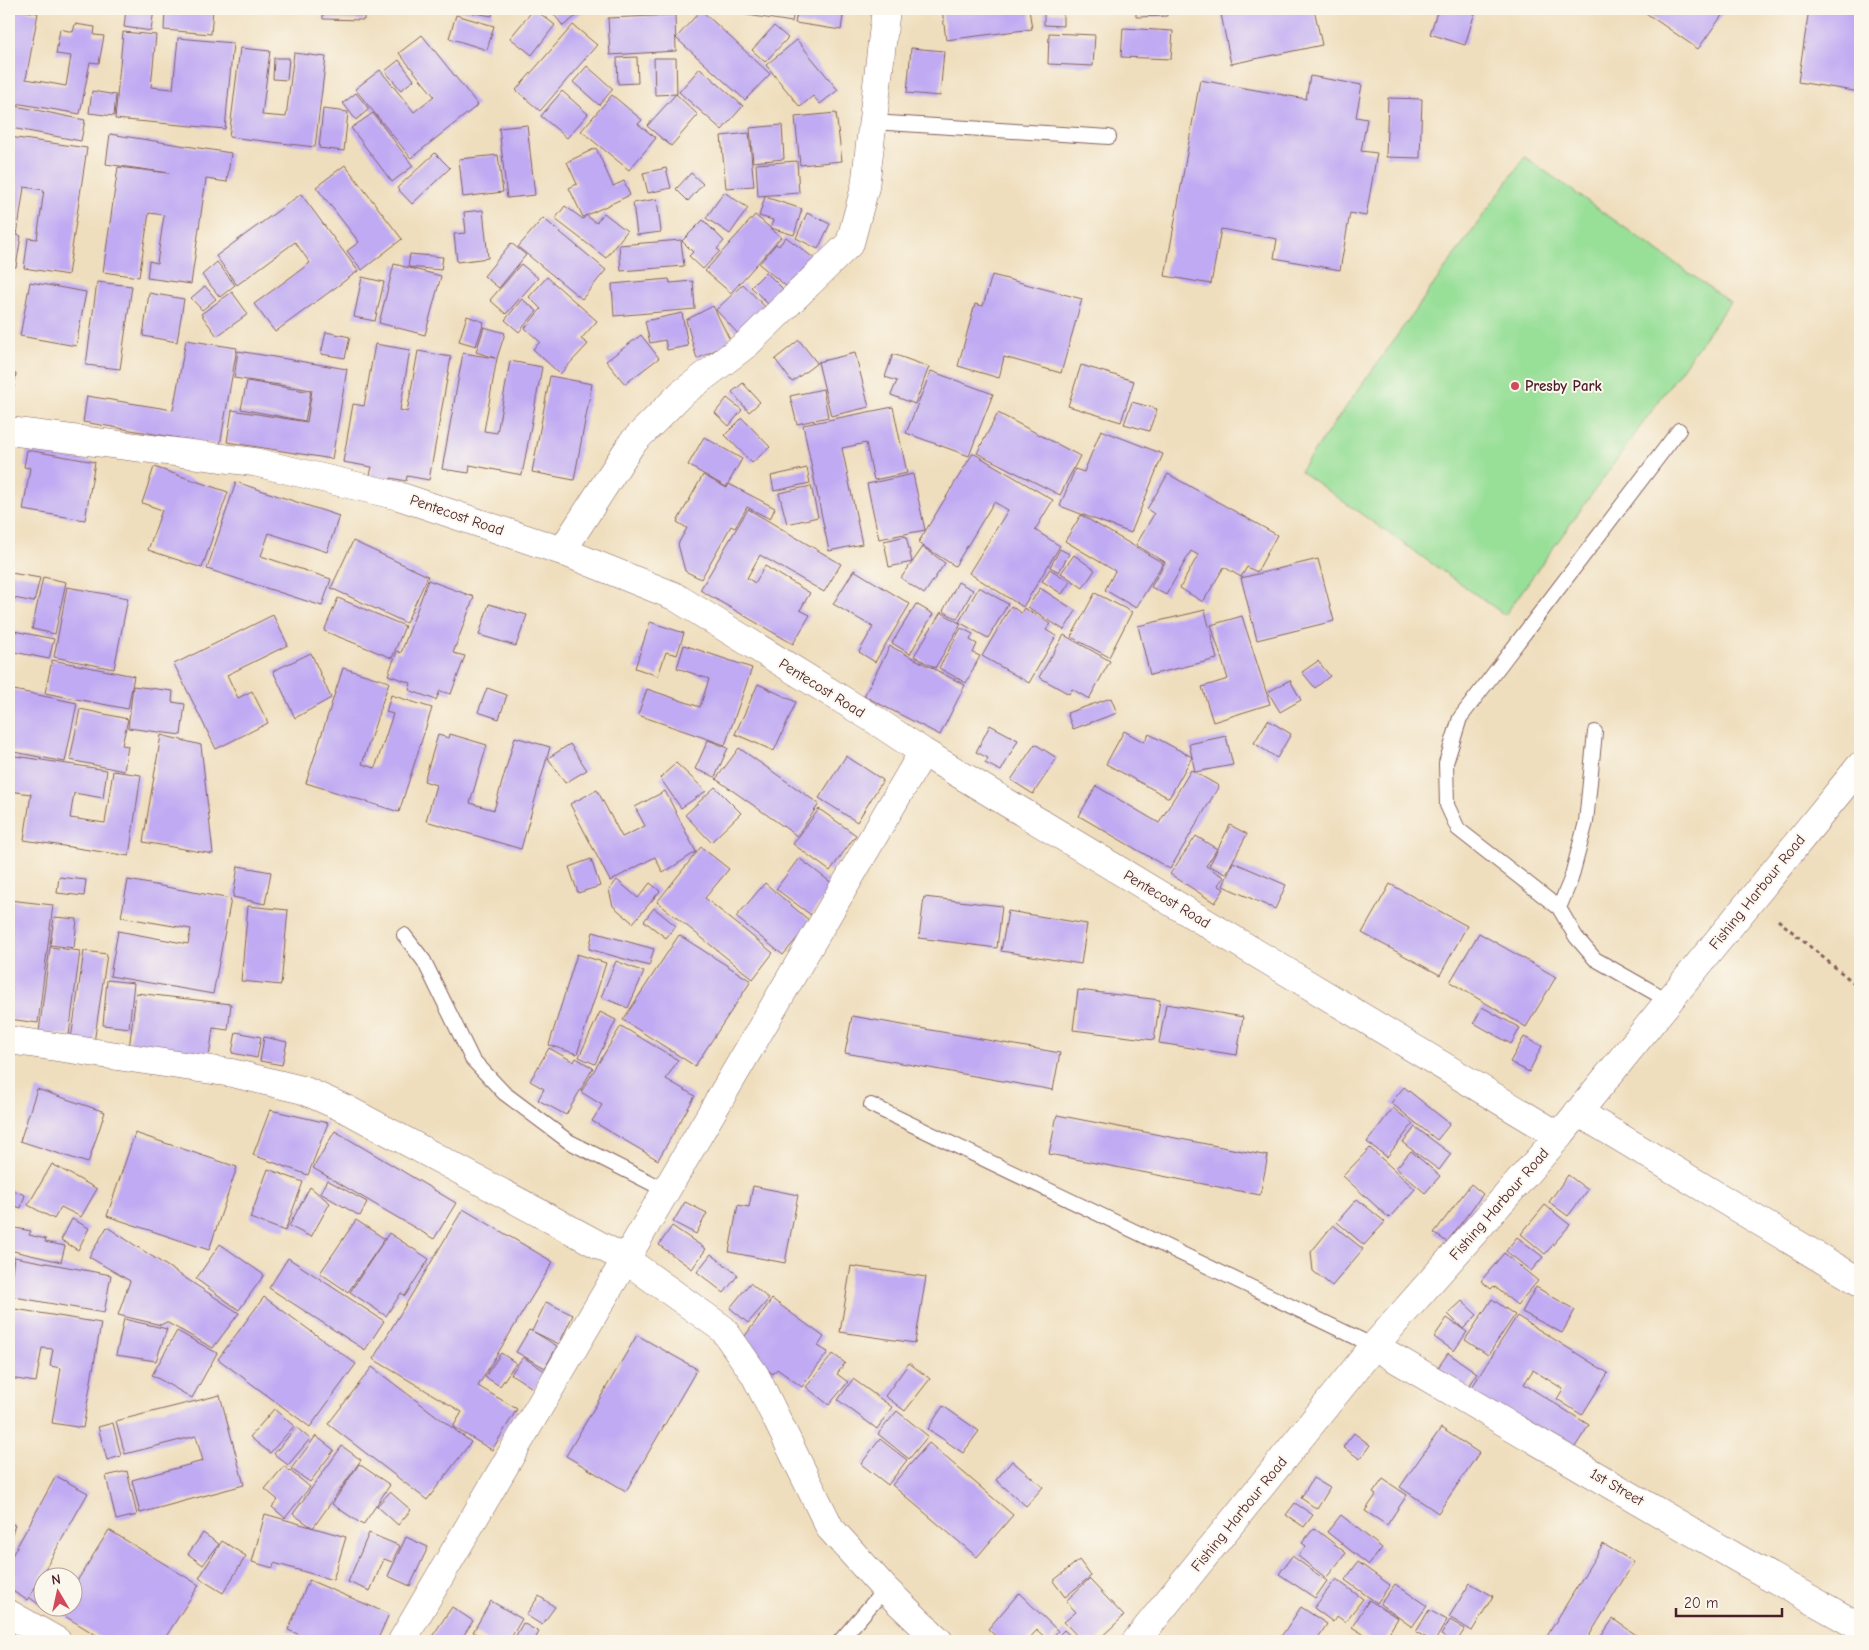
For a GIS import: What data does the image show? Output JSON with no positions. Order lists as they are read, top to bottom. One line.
{"streets":{"street":["Pentecost Road","Fishing Harbour Road","1st Street"]},"crossings":[["Pentecost Road","Fishing Harbour Road"],["Fishing Harbour Road","1st Street"]],"places":["Presby Park"],"scale_bar":"20 m","north":"top"}
